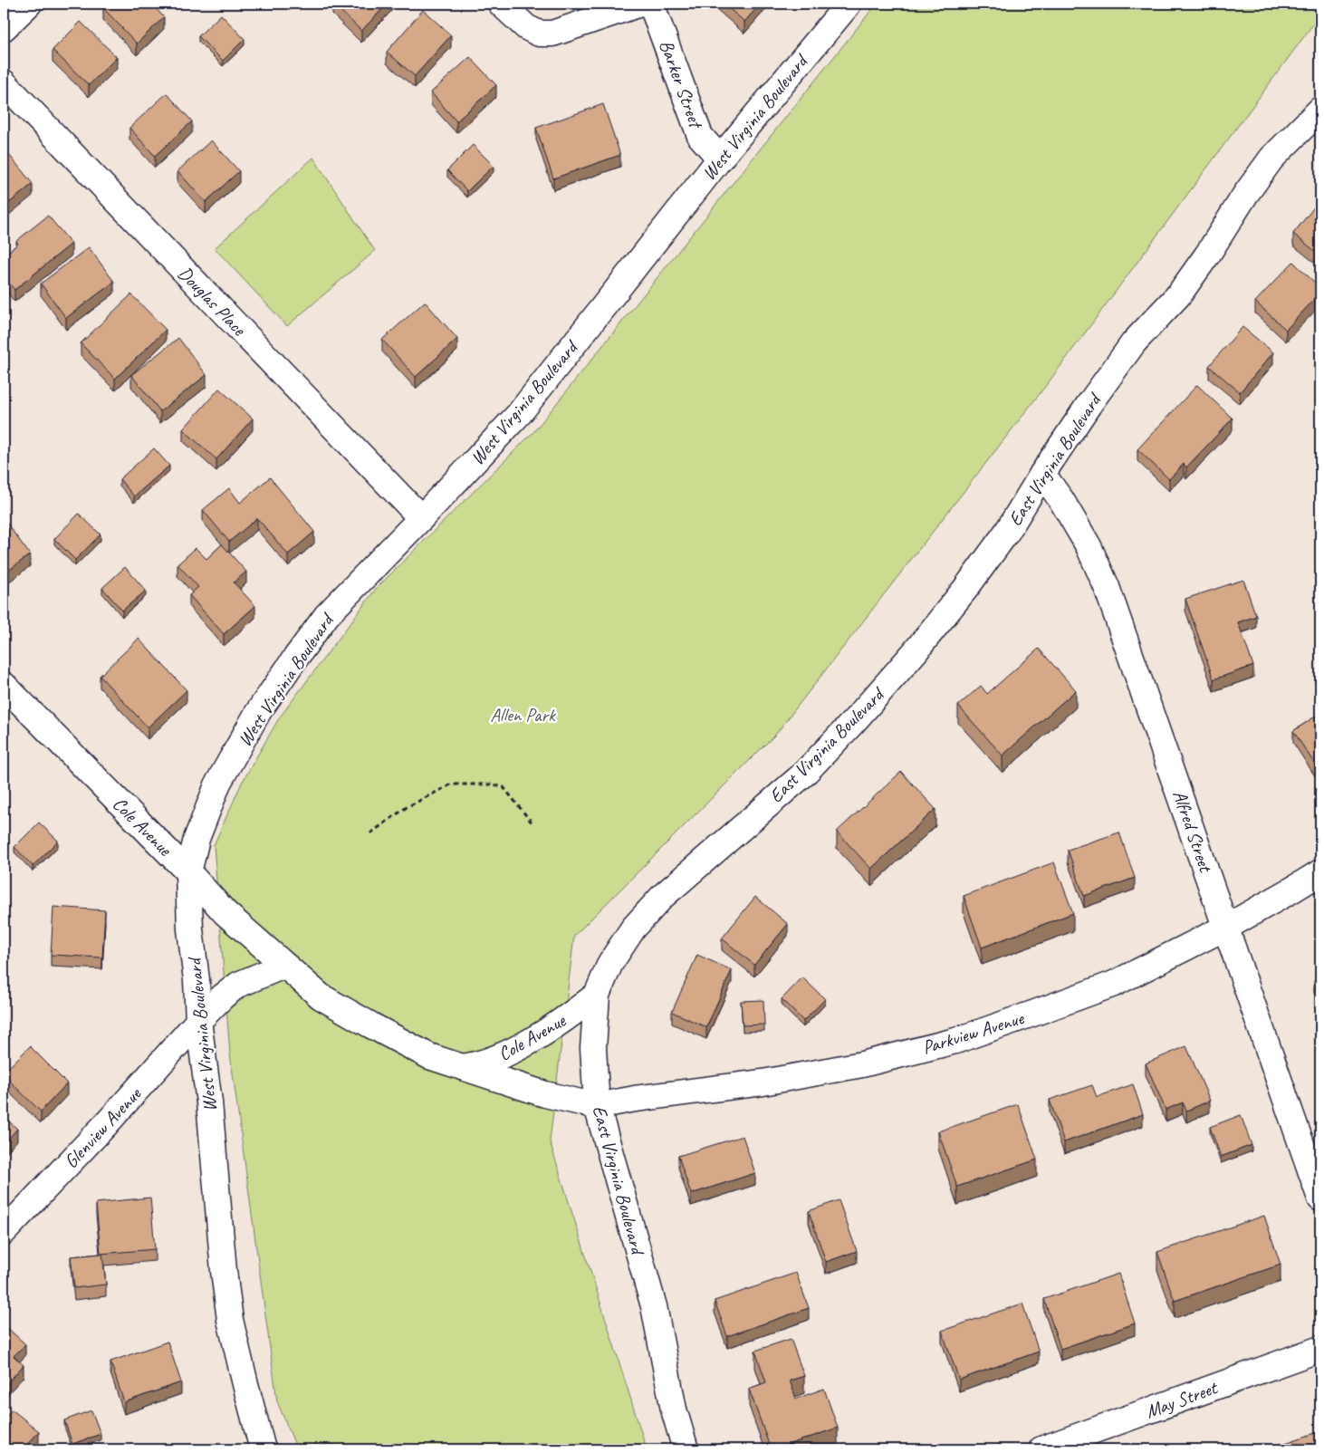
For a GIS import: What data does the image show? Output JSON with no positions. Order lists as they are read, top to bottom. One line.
{"streets":{"street":["Barker Street","West Virginia Boulevard","Douglas Place","East Virginia Boulevard","Cole Avenue","Alfred Street","Parkview Avenue","Glenview Avenue","May Street"]},"crossings":[["Barker Street","West Virginia Boulevard"],["West Virginia Boulevard","Douglas Place"],["West Virginia Boulevard","Cole Avenue"],["West Virginia Boulevard","Glenview Avenue"],["East Virginia Boulevard","Cole Avenue"],["East Virginia Boulevard","Alfred Street"],["East Virginia Boulevard","Parkview Avenue"],["Cole Avenue","Parkview Avenue"],["Alfred Street","Parkview Avenue"]],"parks":["Allen Park"]}
